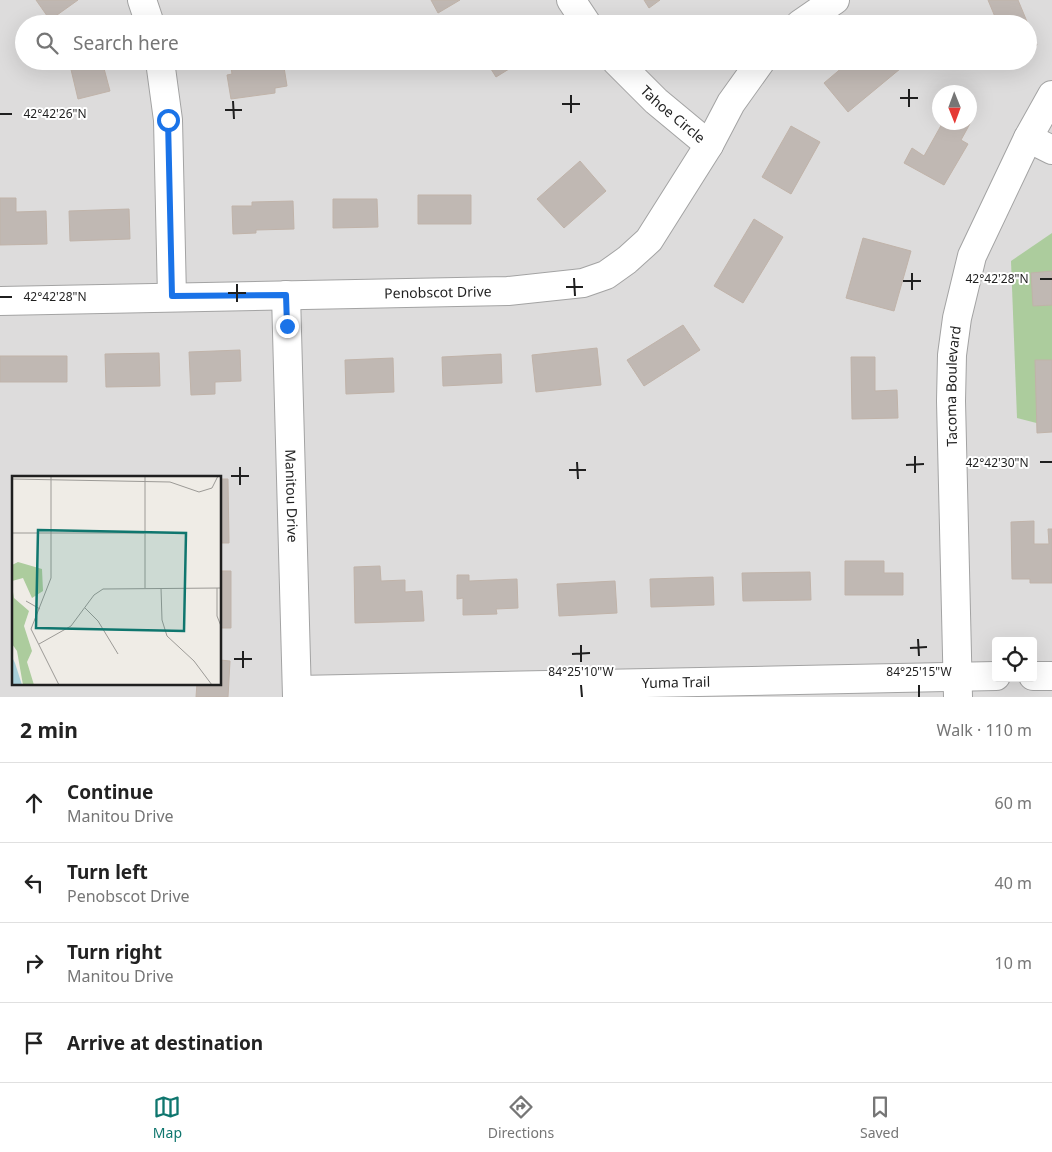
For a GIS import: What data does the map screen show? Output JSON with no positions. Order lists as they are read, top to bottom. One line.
{"streets":{"street":["Tahoe Circle","Penobscot Drive","Tacoma Boulevard","Manitou Drive","Yuma Trail"]},"crossings":[["Tahoe Circle","Penobscot Drive"],["Penobscot Drive","Manitou Drive"],["Tacoma Boulevard","Yuma Trail"],["Manitou Drive","Yuma Trail"]],"north":"bottom","page":{"search":"Search here","heading":["2 min","Walk · 110 m"],"list":[["Continue","Manitou Drive","60 m"],["Turn left","Penobscot Drive","40 m"],["Turn right","Manitou Drive","10 m"],"Arrive at destination"],"nav":["Map","Directions","Saved"]},"coordinates":["42°42'26\"N","42°42'28\"N","42°42'30\"N","84°25'10\"W","84°25'15\"W"]}
